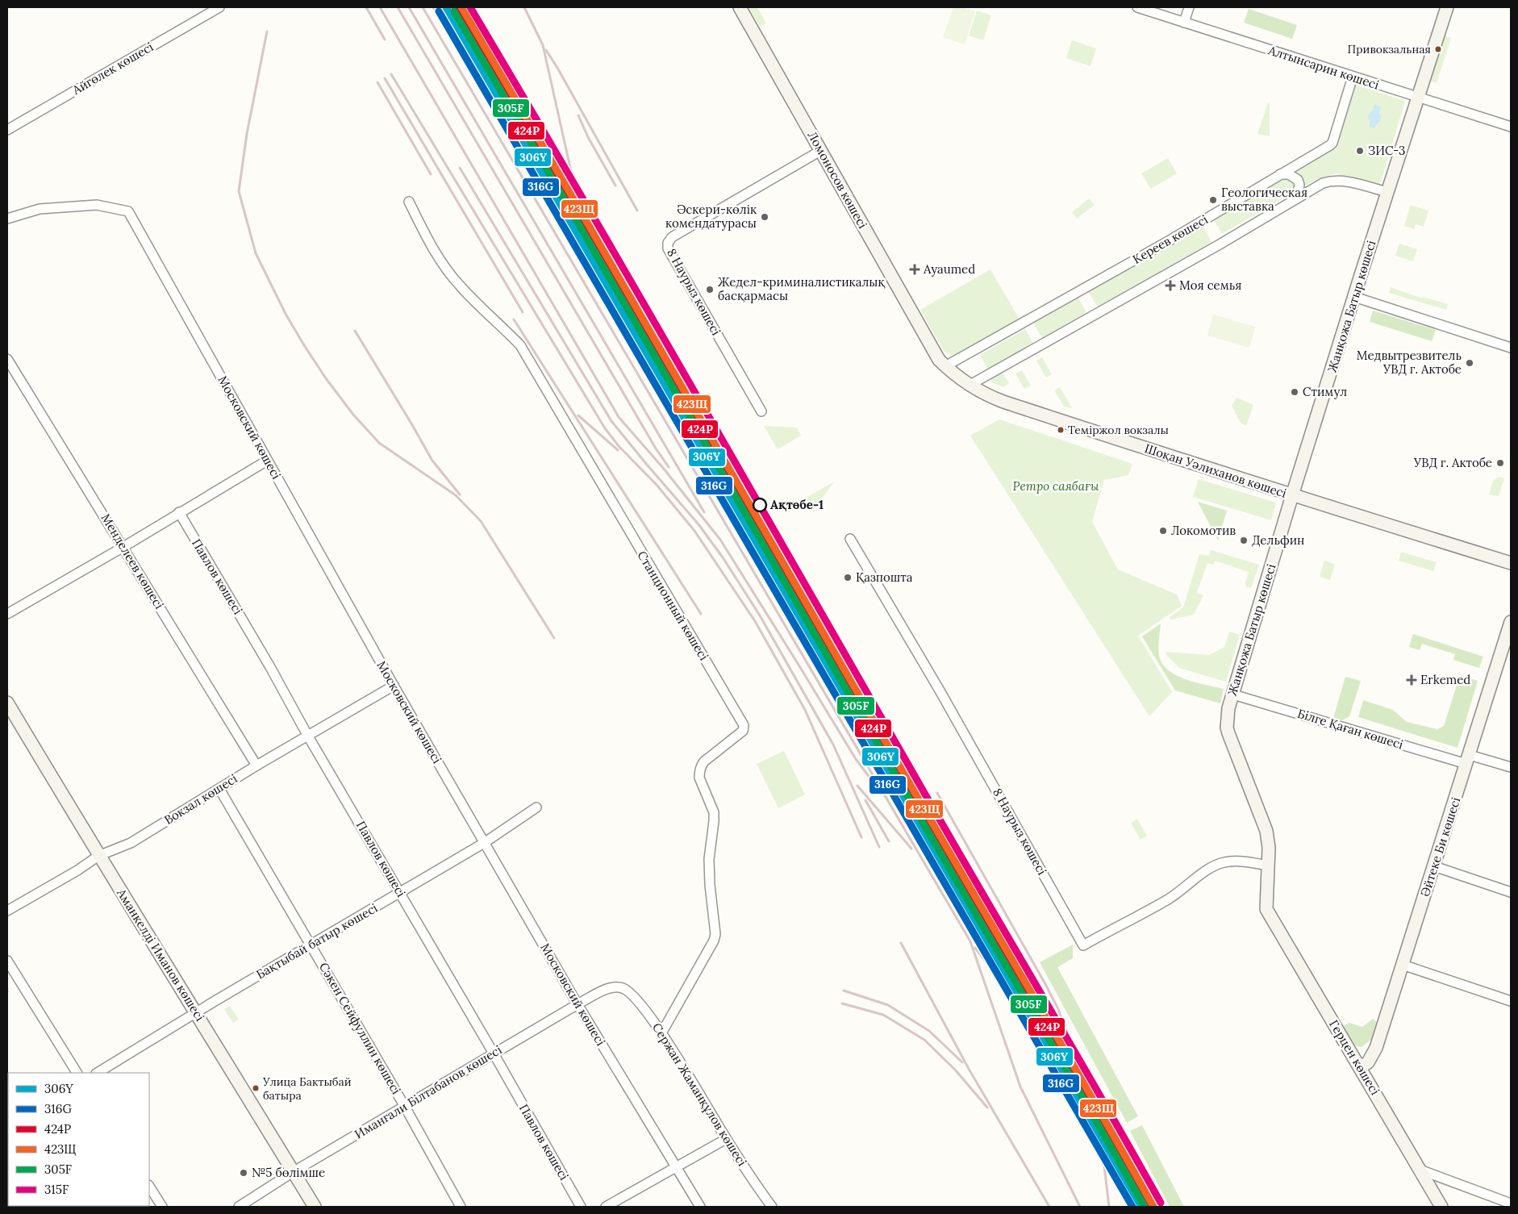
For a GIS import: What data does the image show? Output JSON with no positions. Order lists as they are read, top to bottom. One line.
{"streets":{"street":["Алтынсарин көшесі","Айгөлек көшесі","Ломоносов көшесі","Кереев көшесі","8 Наурыз көшесі","Жанқожа Батыр көшесі","Московский көшесі","Шоқан Уәлиханов көшесі","Менделеев көшесі","Павлов көшесі","Станционный көшесі","Білге Қаған көшесі","Вокзал көшесі","Әйтеке Би көшесі","Бақтыбай батыр көшесі","Аманкелді Иманов көшесі","Сәкен Сейфуллин көшесі","Герцен көшесі","Иманғали Білтабанов көшесі","Сержан Жаманқұлов көшесі"]},"crossings":[["Алтынсарин көшесі","Кереев көшесі"],["Алтынсарин көшесі","Жанқожа Батыр көшесі"],["Ломоносов көшесі","8 Наурыз көшесі"],["Ломоносов көшесі","Шоқан Уәлиханов көшесі"],["Кереев көшесі","Шоқан Уәлиханов көшесі"],["8 Наурыз көшесі","Жанқожа Батыр көшесі"],["Жанқожа Батыр көшесі","Шоқан Уәлиханов көшесі"],["Жанқожа Батыр көшесі","Білге Қаған көшесі"],["Жанқожа Батыр көшесі","Герцен көшесі"],["Московский көшесі","Вокзал көшесі"],["Московский көшесі","Бақтыбай батыр көшесі"],["Московский көшесі","Иманғали Білтабанов көшесі"],["Менделеев көшесі","Вокзал көшесі"],["Павлов көшесі","Вокзал көшесі"],["Павлов көшесі","Бақтыбай батыр көшесі"],["Павлов көшесі","Иманғали Білтабанов көшесі"],["Станционный көшесі","Сержан Жаманқұлов көшесі"],["Білге Қаған көшесі","Әйтеке Би көшесі"],["Вокзал көшесі","Аманкелді Иманов көшесі"],["Вокзал көшесі","Сәкен Сейфуллин көшесі"],["Әйтеке Би көшесі","Герцен көшесі"],["Бақтыбай батыр көшесі","Аманкелді Иманов көшесі"],["Бақтыбай батыр көшесі","Сәкен Сейфуллин көшесі"],["Аманкелді Иманов көшесі","Иманғали Білтабанов көшесі"],["Сәкен Сейфуллин көшесі","Иманғали Білтабанов көшесі"],["Иманғали Білтабанов көшесі","Сержан Жаманқұлов көшесі"]],"parks":["Ретро саябағы"],"places":{"other":["Привокзальная","ЗИС-3","Геологическая выставка","Әскери-көлік комендатурасы","Жедел-криминалистикалық басқармасы","Медвытрезвитель УВД г. Актобе","Стимул","Теміржол вокзалы","УВД г. Актобе","Ақтөбе-1","Локомотив","Дельфин","Қазпошта","Улица Бактыбай батыра","№5 бөлімше"],"health":["Ayaumed","Моя семья","Erkemed"]},"lines":["transit line 306Y","transit line 424Р","transit line 423Щ","transit line 315F","transit line 316G","transit line 305F"],"legend":["306Y","316G","424Р","423Щ","305F","315F"]}
